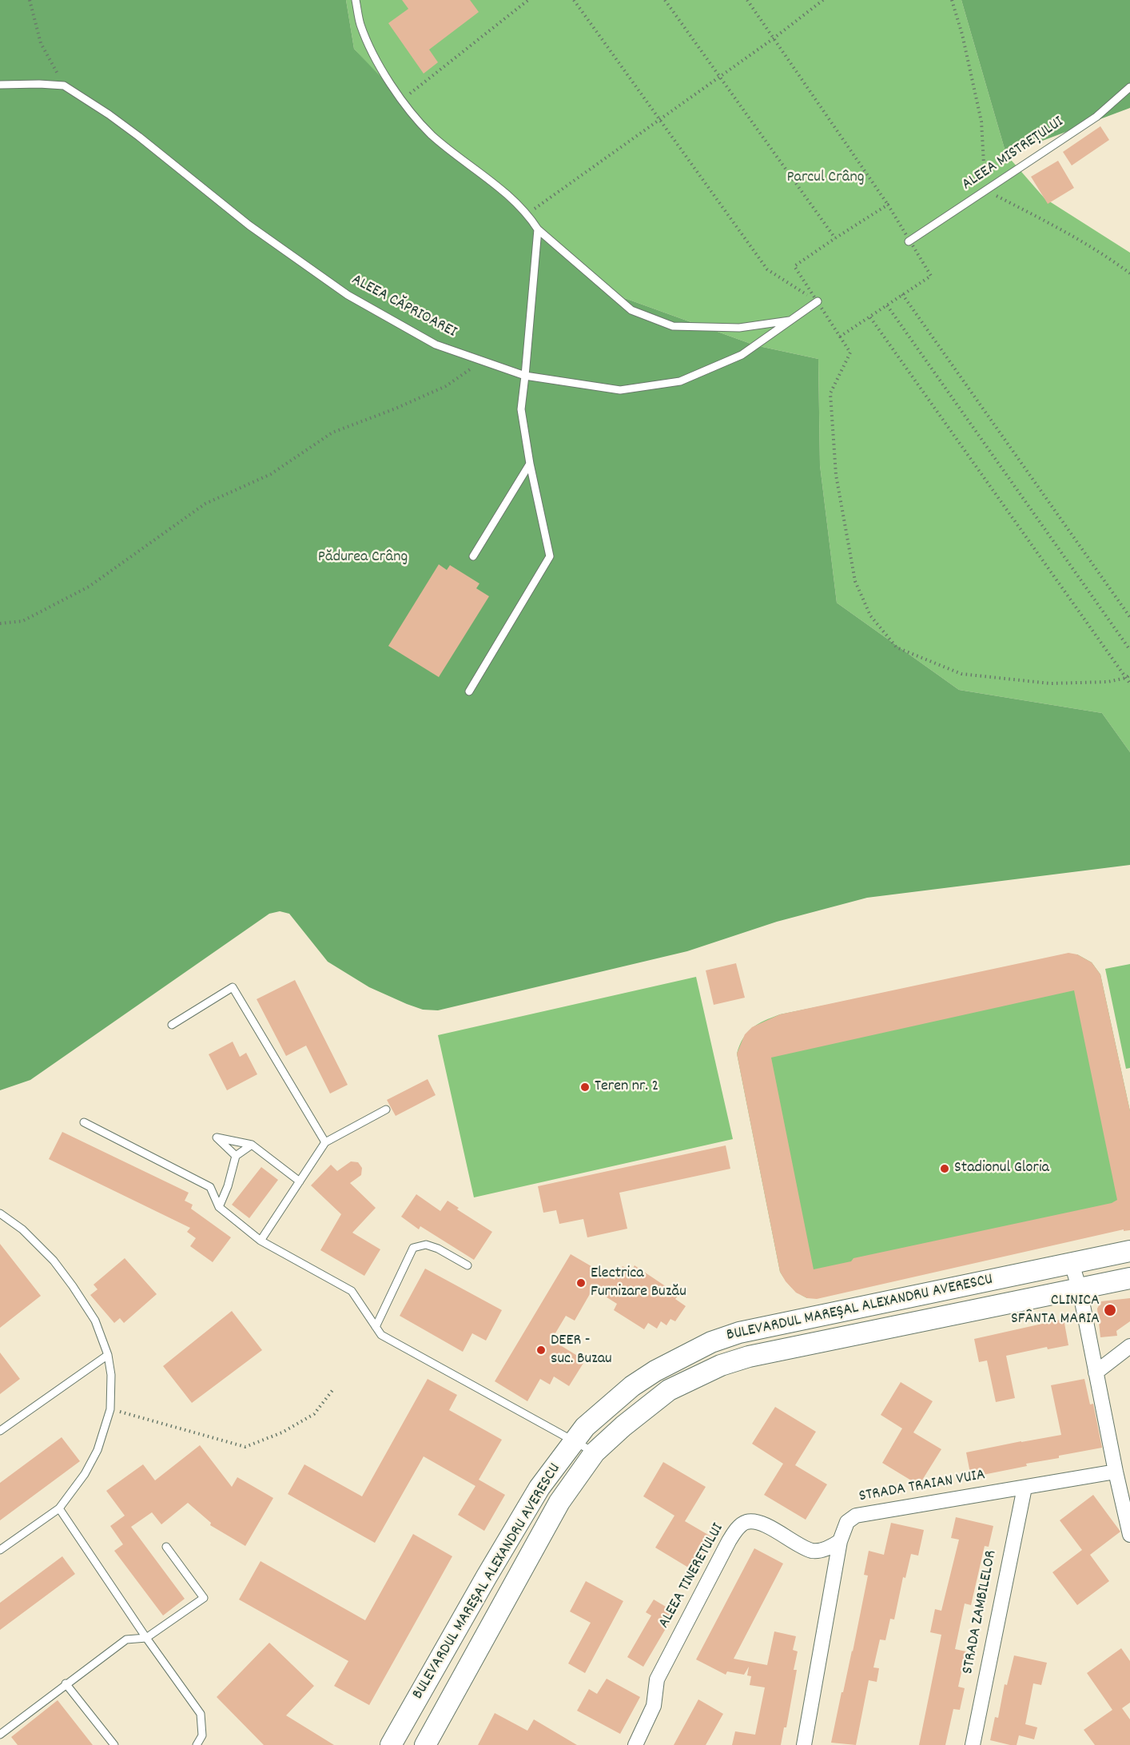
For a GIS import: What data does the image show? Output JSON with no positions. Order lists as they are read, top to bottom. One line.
{"streets":{"main road":["BULEVARDUL MAREȘAL ALEXANDRU AVERESCU"],"street":["STRADA TRAIAN VUIA","ALEEA TINERETULUI","STRADA ZAMBILELOR"],"lane":["ALEEA MISTREȚULUI","ALEEA CĂPRIOAREI"]},"crossings":[["STRADA TRAIAN VUIA","ALEEA TINERETULUI"],["STRADA TRAIAN VUIA","STRADA ZAMBILELOR"]],"parks":["Parcul Crâng","Pădurea Crâng"],"places":["Teren nr. 2","Stadionul Gloria","Electrica Furnizare Buzău","CLINICA SFÂNTA MARIA","DEER - suc. Buzau"]}
